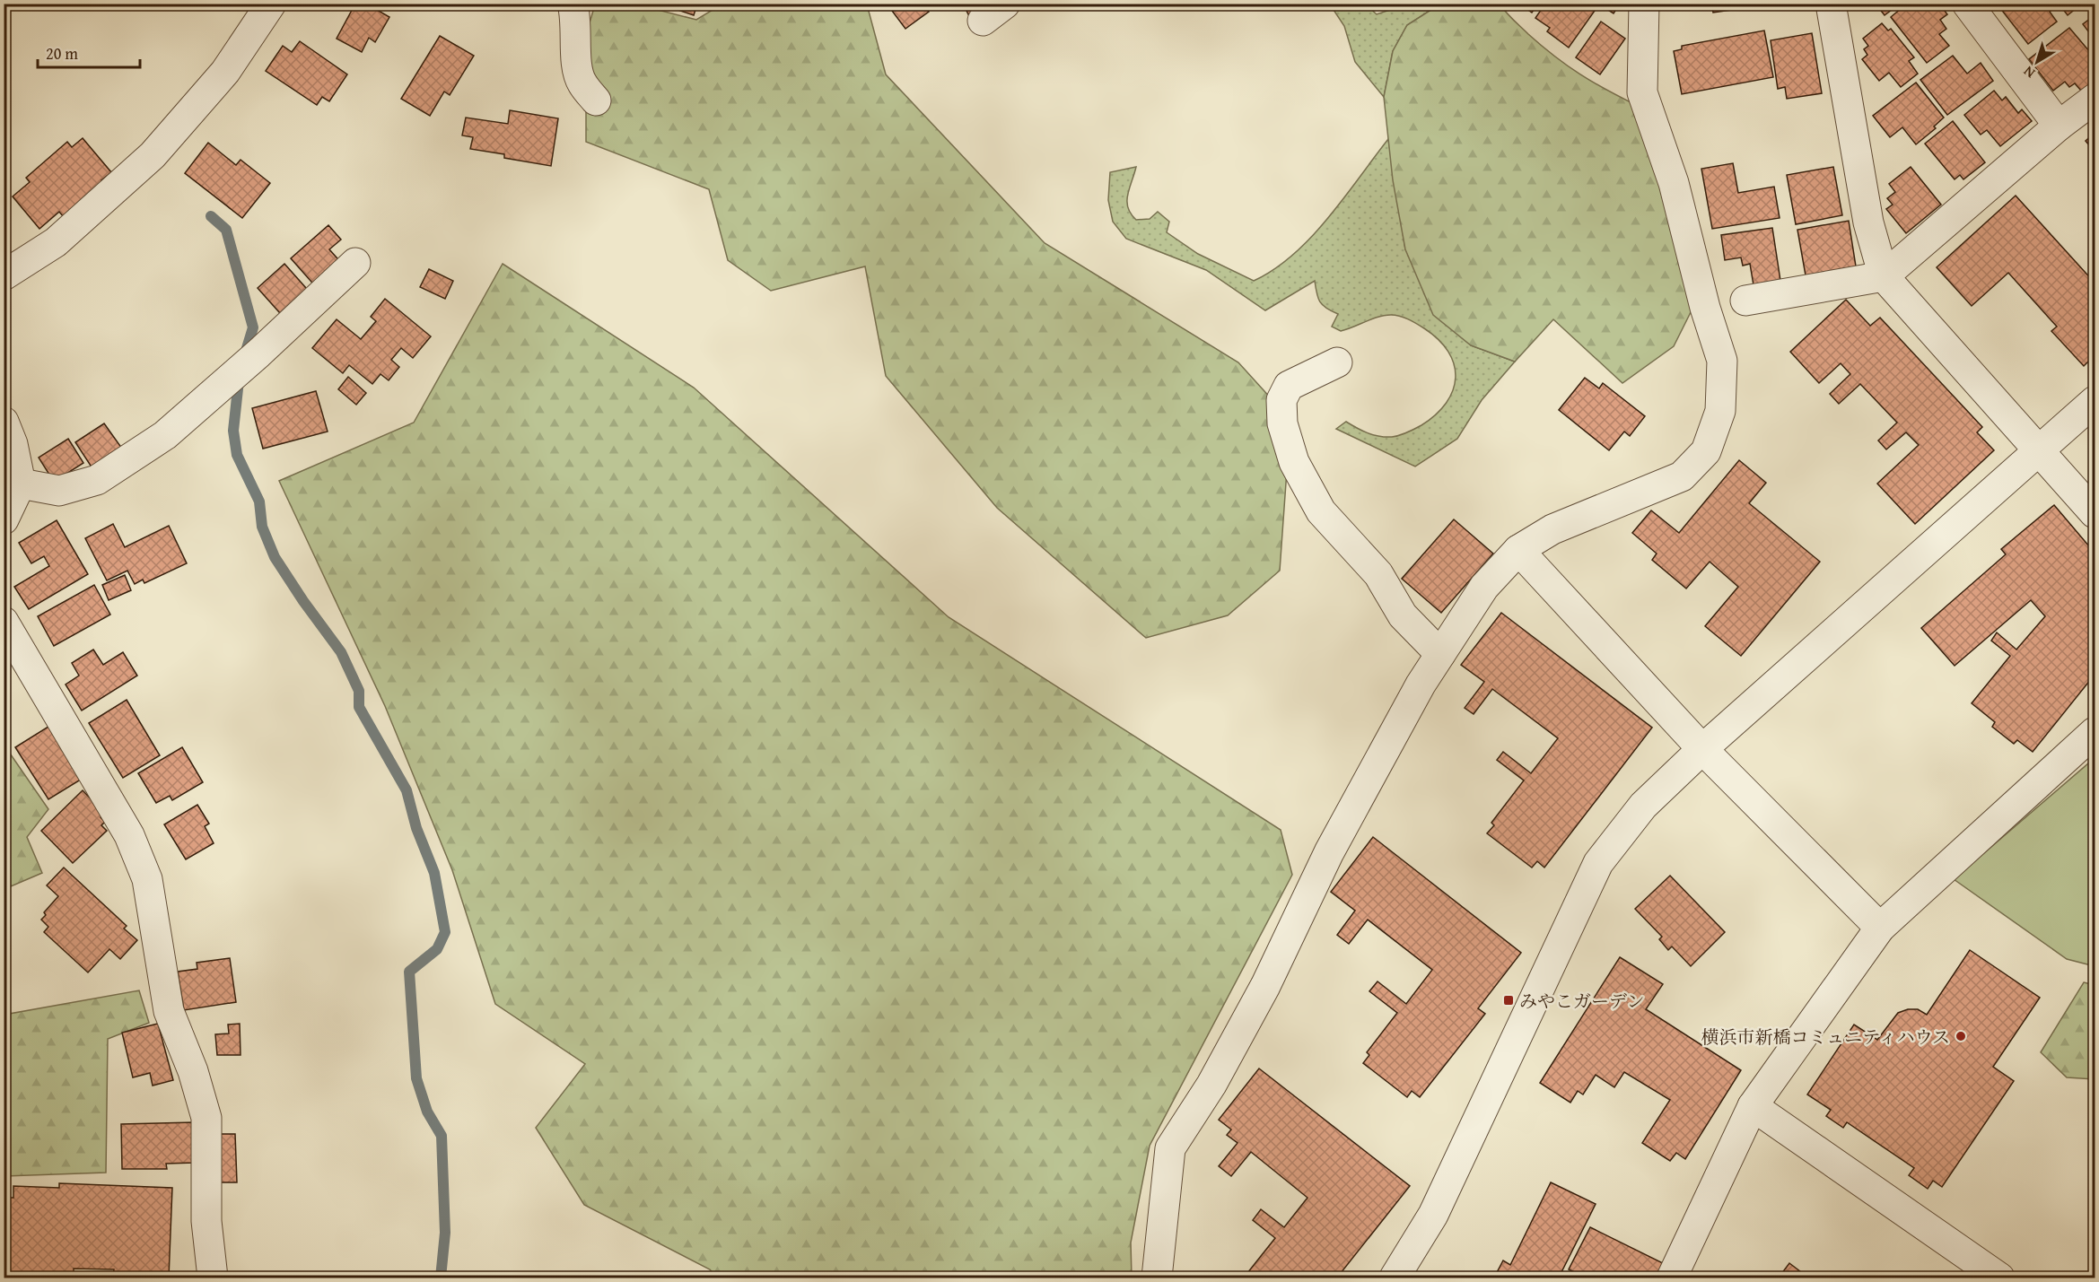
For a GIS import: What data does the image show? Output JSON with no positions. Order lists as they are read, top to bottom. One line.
{"places":{"transit":["みやこガーデン"],"other":["横浜市新橋コミュニティハウス"]},"scale_bar":"20 m","north":"bottom left"}
